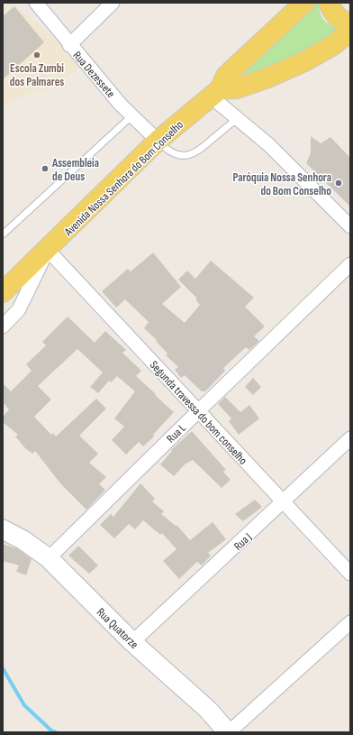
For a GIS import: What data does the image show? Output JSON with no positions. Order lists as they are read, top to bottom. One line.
{"streets":{"main road":["Avenida Nossa Senhora do Bom Conselho"],"street":["Rua Dezessete","Segunda travessa do bom conselho","Rua L","Rua J","Rua Quatorze"]},"crossings":[["Rua Dezessete","Avenida Nossa Senhora do Bom Conselho"],["Avenida Nossa Senhora do Bom Conselho","Segunda travessa do bom conselho"],["Segunda travessa do bom conselho","Rua L"],["Segunda travessa do bom conselho","Rua J"],["Rua L","Rua Quatorze"],["Rua J","Rua Quatorze"]],"places":["Escola Zumbi dos Palmares","Assembleia de Deus","Paróquia Nossa Senhora do Bom Conselho"]}
